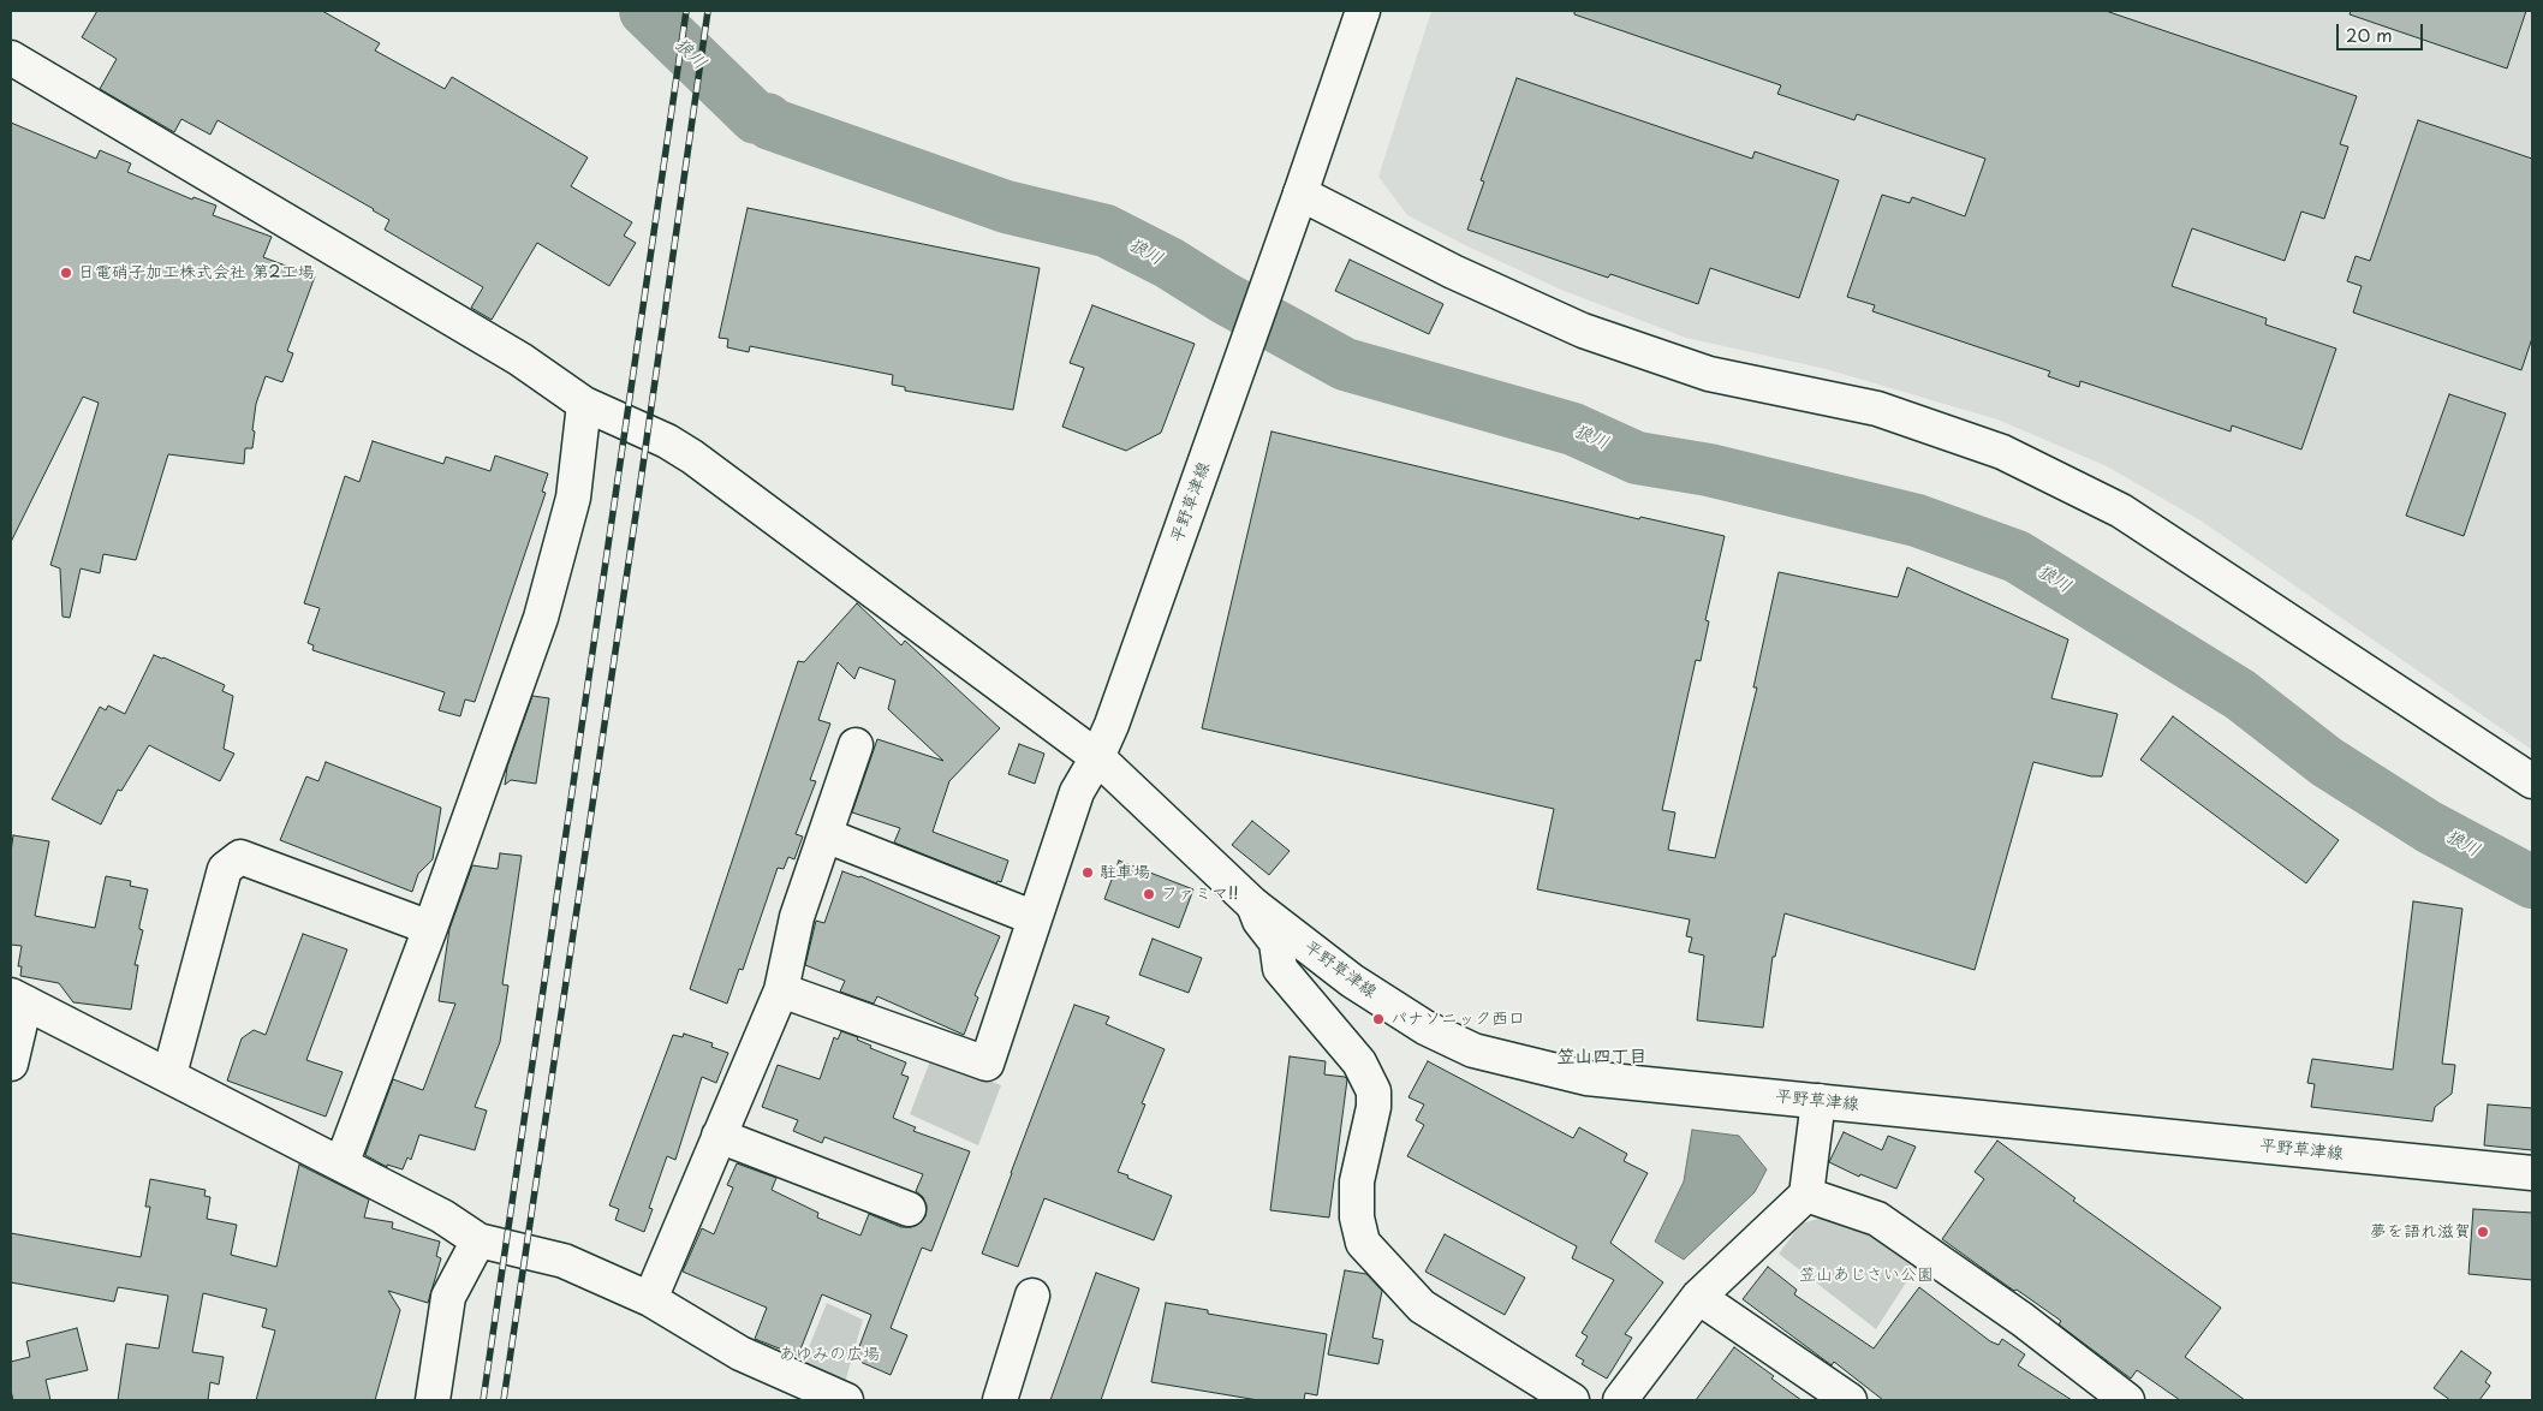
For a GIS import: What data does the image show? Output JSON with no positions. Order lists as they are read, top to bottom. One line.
{"streets":{"street":["平野草津線"]},"districts":["笠山四丁目"],"water":["狼川"],"parks":["笠山あじさい公園","あゆみの広場"],"places":["日電硝子加工株式会社 第2工場","駐車場","ファミマ!!","パナソニック西口","夢を語れ滋賀"],"scale_bar":"20 m"}
